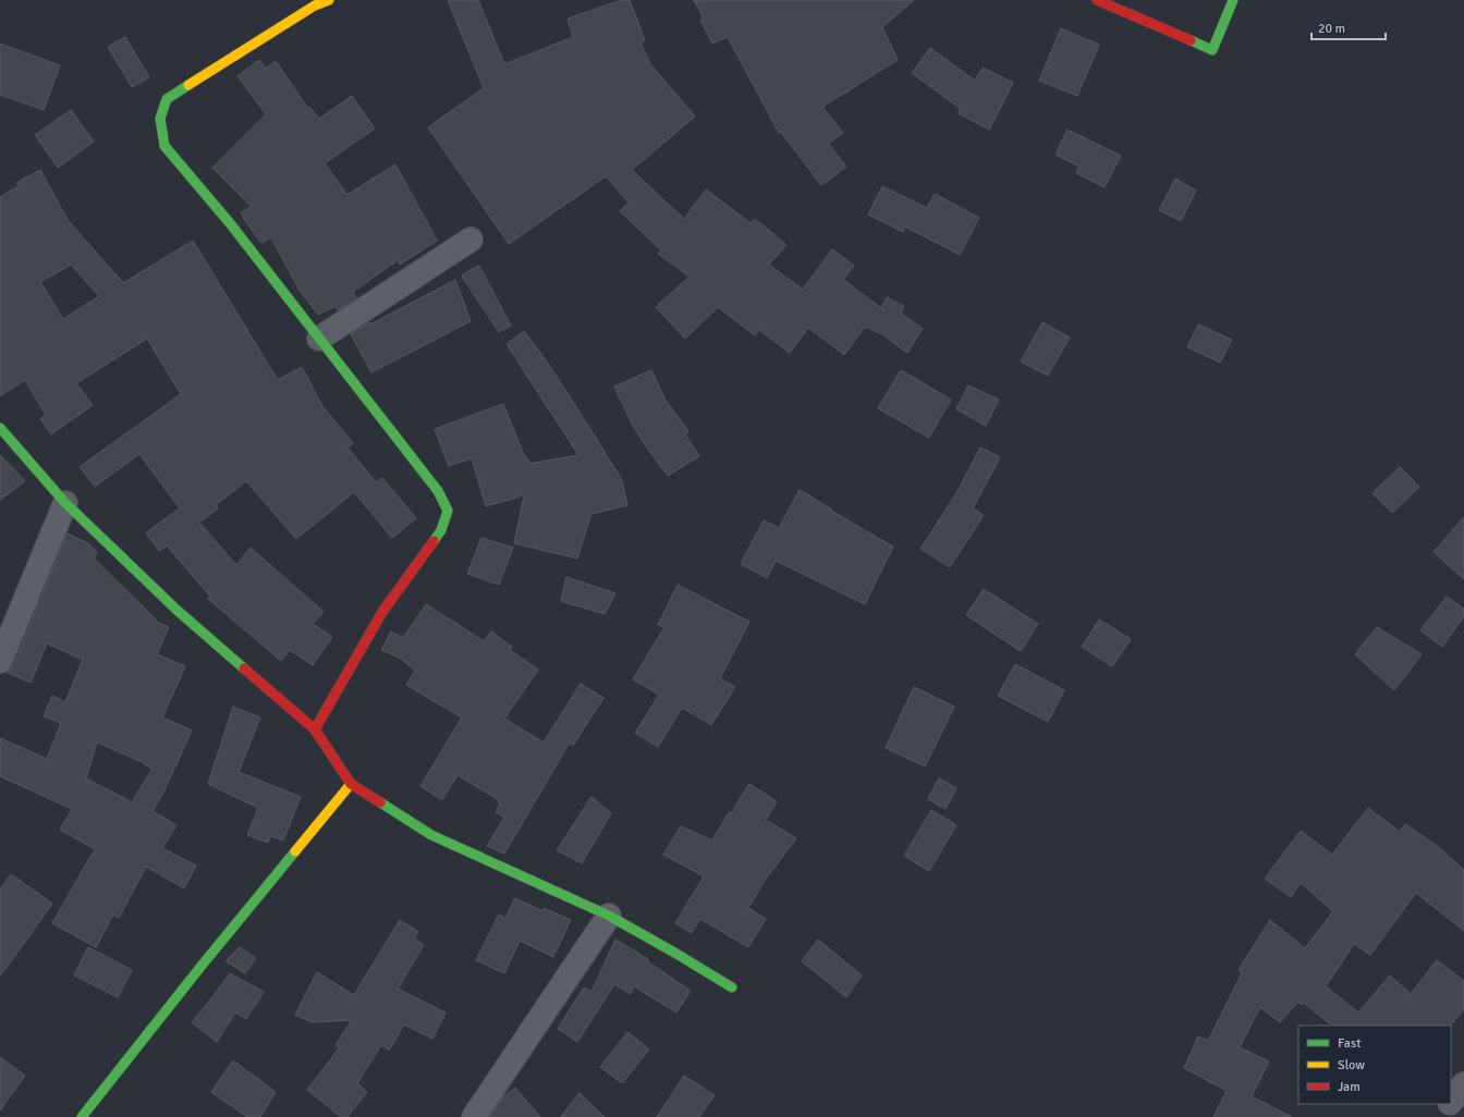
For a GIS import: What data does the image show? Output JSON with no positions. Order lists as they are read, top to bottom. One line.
{"legend":["Fast","Slow","Jam"],"scale_bar":"20 m"}
